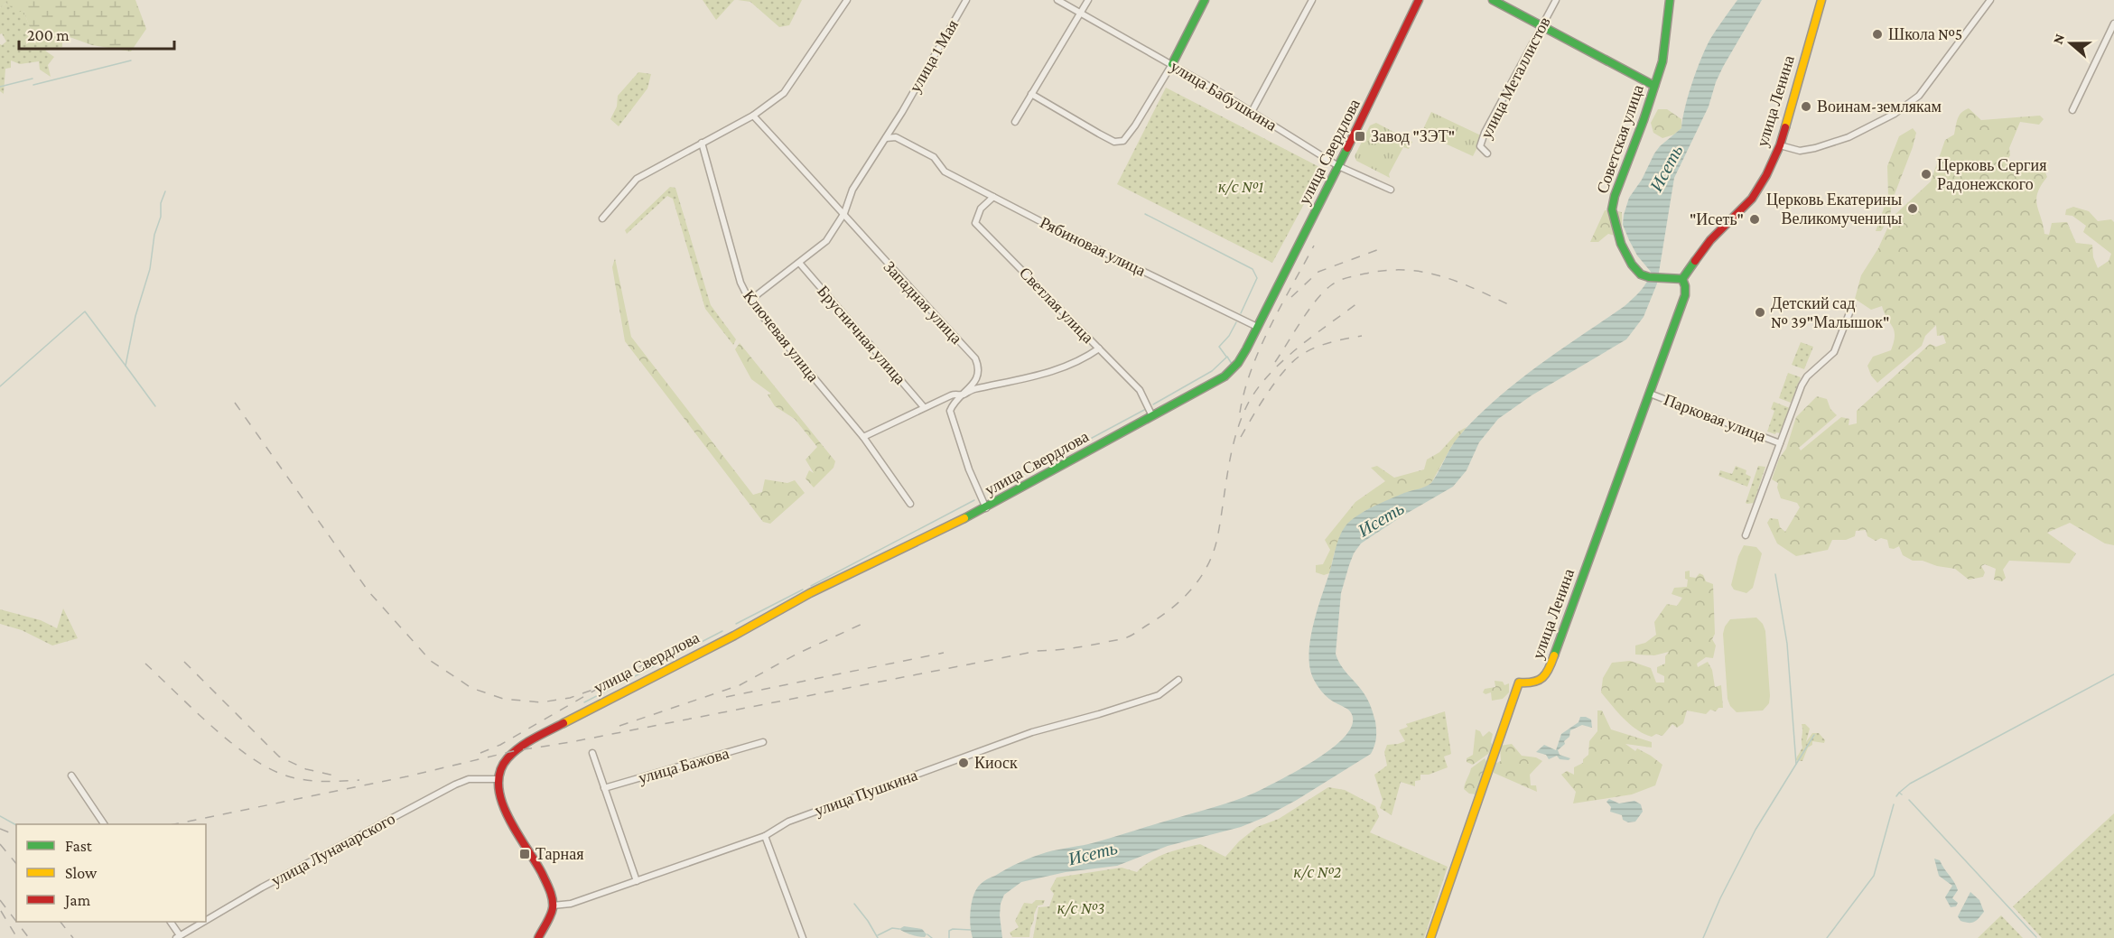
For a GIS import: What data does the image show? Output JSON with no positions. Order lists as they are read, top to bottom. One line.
{"streets":{"street":["улица 1 Мая","улица Металлистов","улица Бабушкина","улица Ленина","Советская улица","улица Свердлова","Рябиновая улица","Западная улица","Светлая улица","Брусничная улица","Ключевая улица","Парковая улица","улица Бажова","улица Пушкина","улица Луначарского"]},"crossings":[["улица 1 Мая","Рябиновая улица"],["улица 1 Мая","Западная улица"],["улица 1 Мая","Брусничная улица"],["улица 1 Мая","Ключевая улица"],["улица Бабушкина","улица Свердлова"],["улица Ленина","Советская улица"],["улица Ленина","Парковая улица"],["улица Свердлова","Рябиновая улица"],["улица Свердлова","Западная улица"],["улица Свердлова","Светлая улица"],["улица Свердлова","улица Луначарского"],["Рябиновая улица","Светлая улица"]],"water":["Исеть"],"parks":["к/с №1","к/с №2","к/с №3"],"places":{"other":["Школа №5","Воинам-землякам","Церковь Сергия Радонежского","Церковь Екатерины Великомученицы","\"Исеть\"","Детский сад № 39\"Малышок\"","Киоск"],"transit":["Завод \"ЗЭТ\"","Тарная"]},"legend":["Fast","Slow","Jam"],"scale_bar":"200 m","north":"left"}
